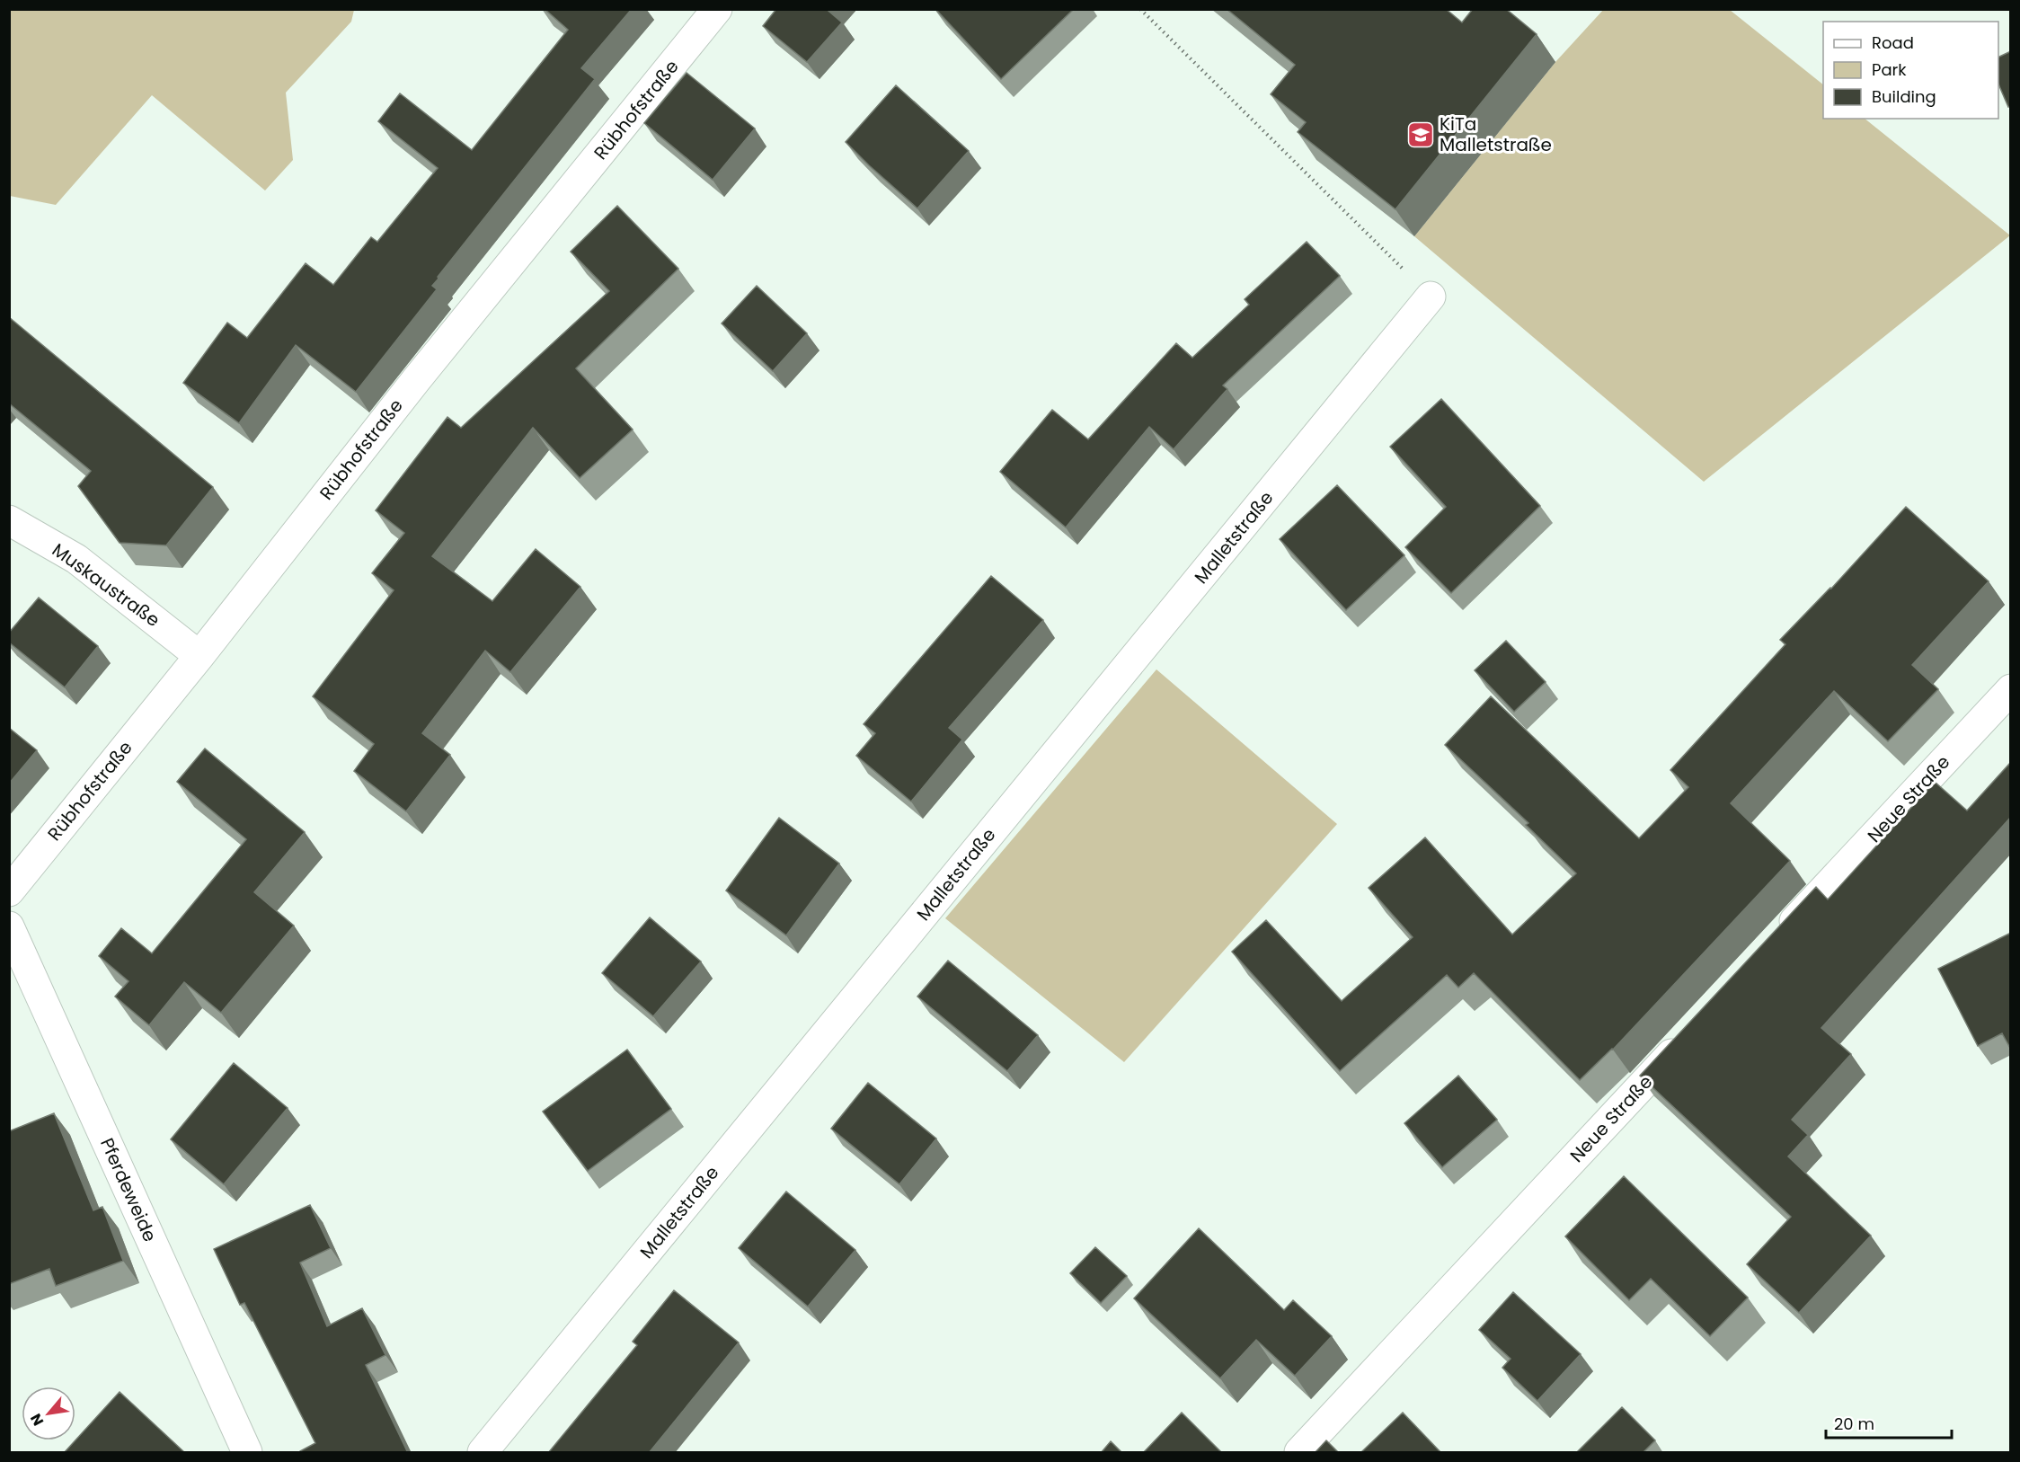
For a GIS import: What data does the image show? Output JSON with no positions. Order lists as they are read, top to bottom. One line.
{"streets":{"street":["Rübhofstraße","Malletstraße","Muskaustraße","Neue Straße","Pferdeweide"]},"crossings":[["Rübhofstraße","Muskaustraße"]],"places":{"school or university":["KiTa Malletstraße"]},"legend":["Road","Park","Building"],"scale_bar":"20 m","north":"bottom left"}
